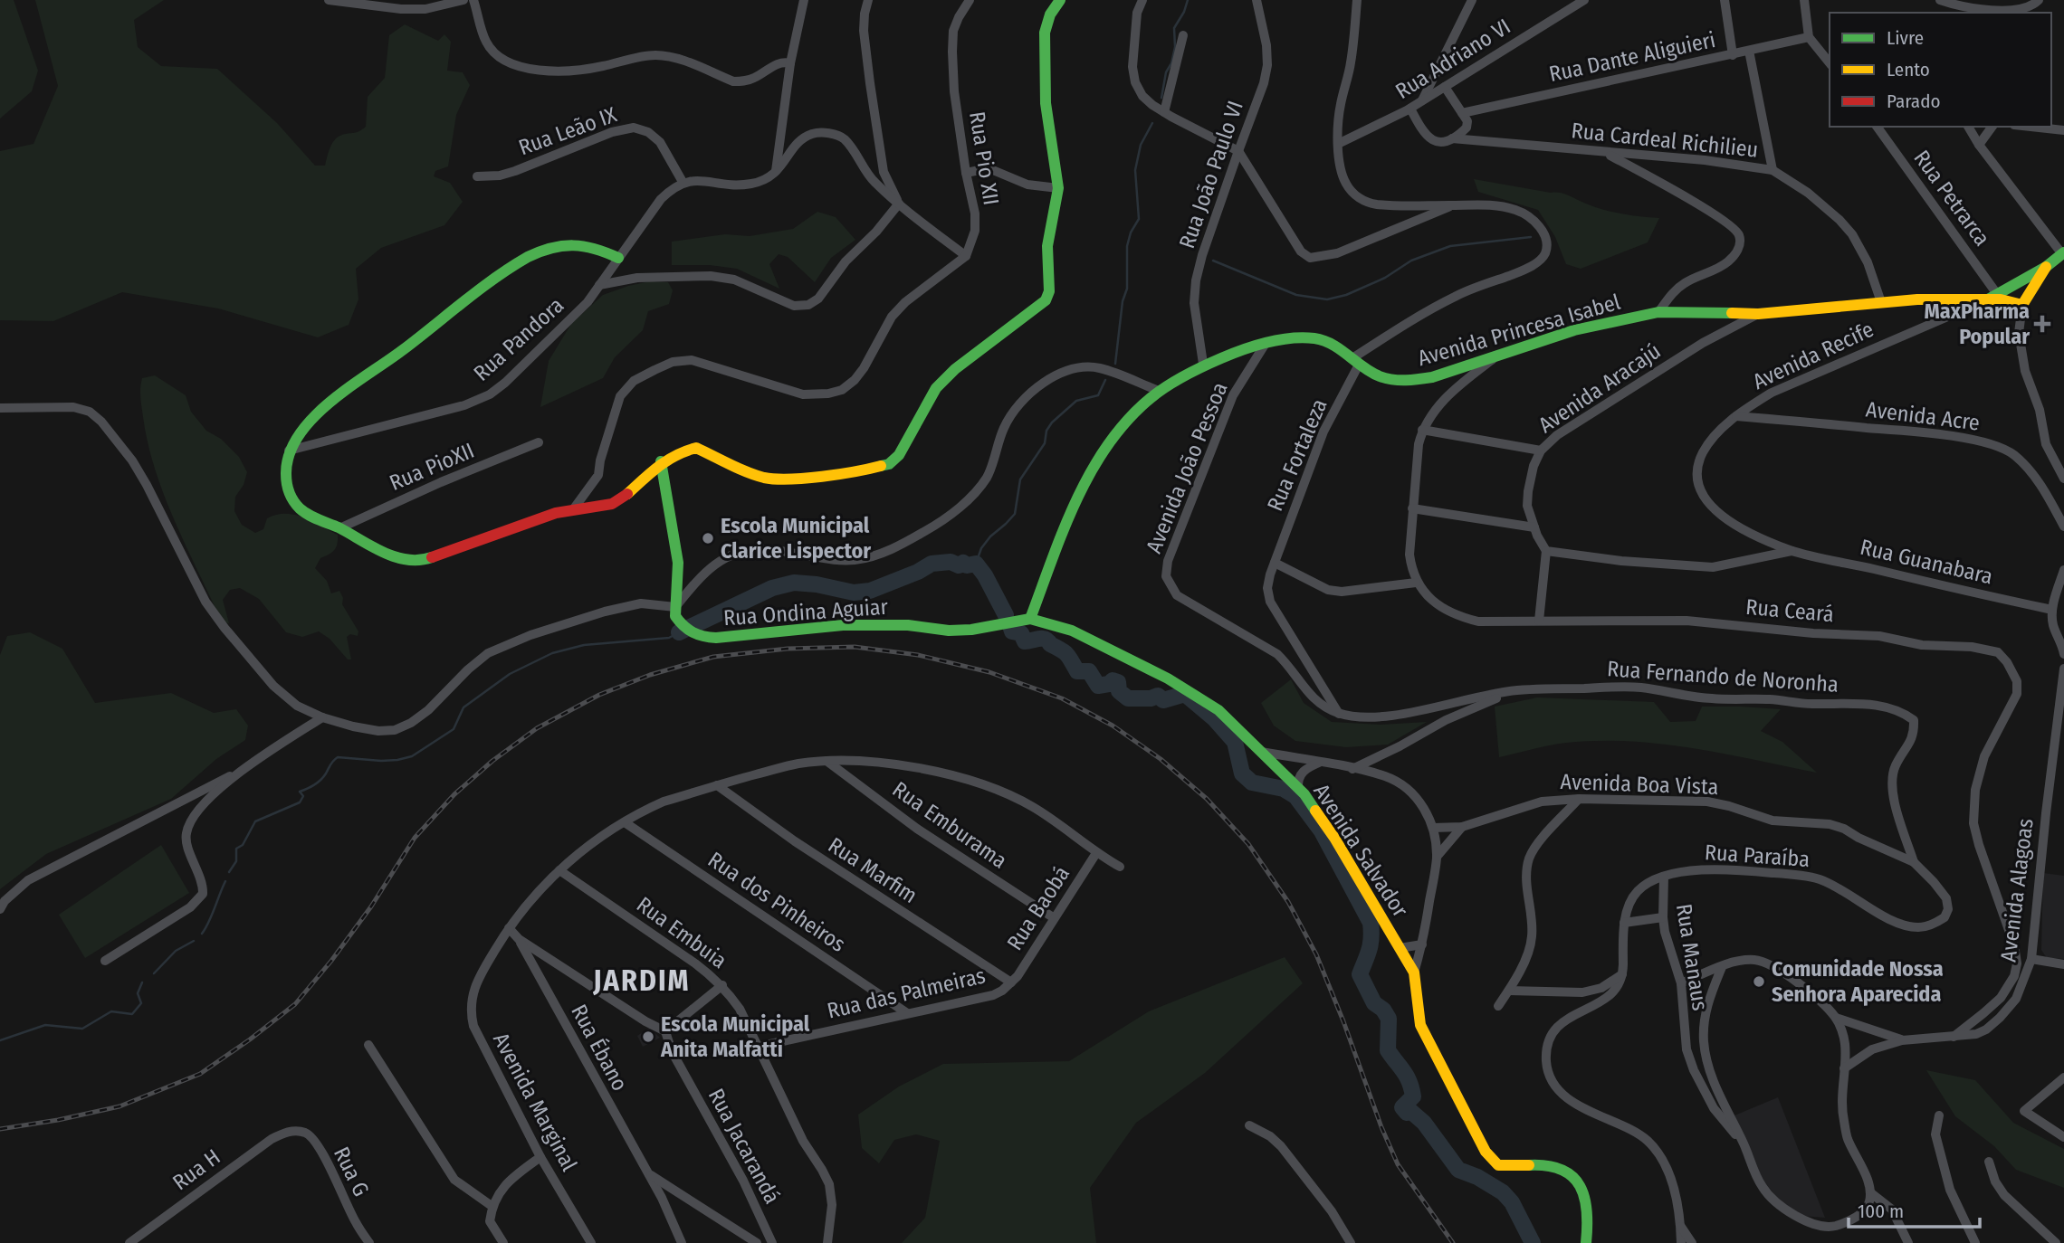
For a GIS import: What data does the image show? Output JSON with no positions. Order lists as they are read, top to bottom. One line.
{"streets":{"street":["Rua Dante Aliguieri","Rua Adriano VI","Rua Leão IX","Rua Cardeal Richilieu","Rua Pio XII","Rua João Paulo VI","Rua Petrarca","Avenida Princesa Isabel","Rua Pandora","Avenida Recife","Avenida Aracajú","Avenida Acre","Rua Fortaleza","Rua PioXII","Avenida João Pessoa","Rua Guanabara","Rua Ceará","Rua Ondina Aguiar","Rua Fernando de Noronha","Avenida Boa Vista","Rua Emburama","Avenida Salvador","Rua Paraíba","Rua Marfim","Avenida Alagoas","Rua dos Pinheiros","Rua Baobá","Rua Embuia","Rua Manaus","Rua das Palmeiras","Rua Ébano","Avenida Marginal","Rua Jacarandá","Rua H","Rua G"]},"crossings":[["Rua Dante Aliguieri","Rua Adriano VI"],["Rua Dante Aliguieri","Rua Cardeal Richilieu"],["Rua Adriano VI","Rua Cardeal Richilieu"],["Rua Leão IX","Rua Pandora"],["Rua Cardeal Richilieu","Avenida Princesa Isabel"],["Rua João Paulo VI","Avenida Princesa Isabel"],["Rua Petrarca","Avenida Princesa Isabel"],["Rua Petrarca","Avenida Recife"],["Avenida Princesa Isabel","Avenida Recife"],["Avenida Princesa Isabel","Avenida Aracajú"],["Avenida Princesa Isabel","Rua Fortaleza"],["Avenida Princesa Isabel","Avenida João Pessoa"],["Avenida Princesa Isabel","Rua Ondina Aguiar"],["Avenida Princesa Isabel","Avenida Salvador"],["Avenida Recife","Avenida Acre"],["Avenida Recife","Rua Guanabara"],["Rua Fortaleza","Avenida João Pessoa"],["Rua Fortaleza","Rua Fernando de Noronha"],["Avenida João Pessoa","Rua Fernando de Noronha"],["Rua Ceará","Avenida Alagoas"],["Rua Ondina Aguiar","Avenida Salvador"],["Rua Fernando de Noronha","Avenida Boa Vista"],["Rua Fernando de Noronha","Rua Paraíba"],["Avenida Boa Vista","Rua Paraíba"],["Rua Emburama","Rua Baobá"],["Rua Emburama","Avenida Marginal"],["Rua Paraíba","Rua Manaus"],["Rua Marfim","Rua Baobá"],["Rua Marfim","Rua das Palmeiras"],["Rua Marfim","Avenida Marginal"],["Rua dos Pinheiros","Rua das Palmeiras"],["Rua dos Pinheiros","Avenida Marginal"],["Rua Baobá","Rua das Palmeiras"],["Rua Baobá","Avenida Marginal"],["Rua Embuia","Rua das Palmeiras"],["Rua Embuia","Avenida Marginal"],["Rua H","Rua G"]],"districts":["JARDIM"],"places":{"health":["MaxPharma Popular"],"other":["Escola Municipal Clarice Lispector","Comunidade Nossa Senhora Aparecida","Escola Municipal Anita Malfatti"]},"legend":["Livre","Lento","Parado"],"scale_bar":"100 m"}
